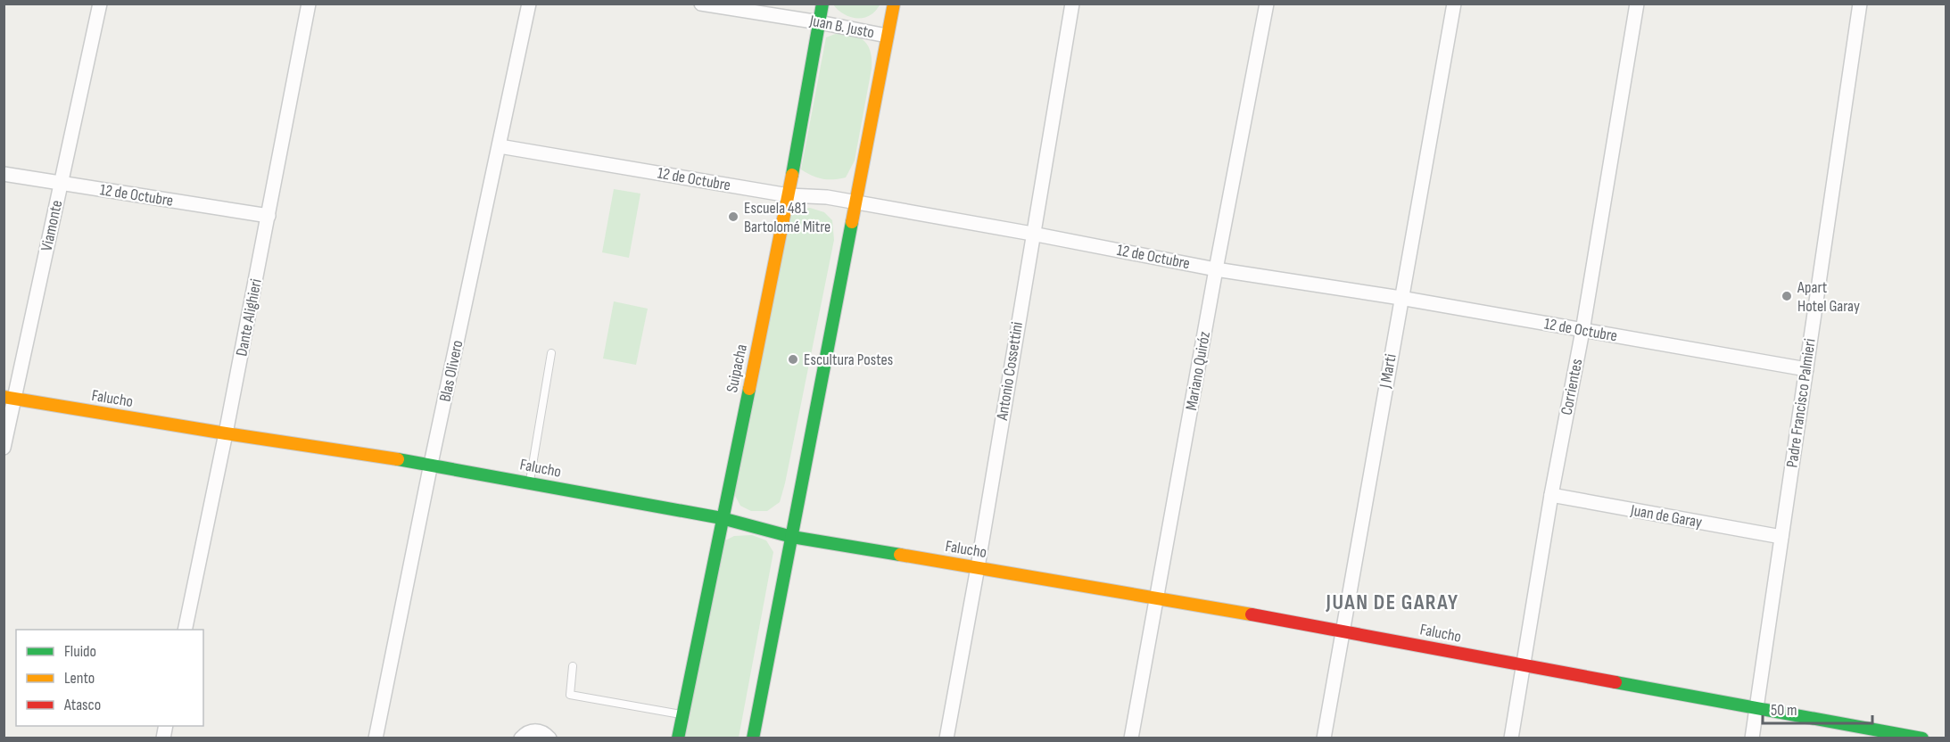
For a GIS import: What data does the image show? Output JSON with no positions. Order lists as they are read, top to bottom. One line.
{"streets":{"street":["Juan B. Justo","12 de Octubre","Viamonte","Dante Alighieri","Suipacha","Blas Olivero","Antonio Cossettini","Mariano Quiróz","J Marti","Corrientes","Falucho","Padre Francisco Palmieri","Juan de Garay"]},"crossings":[["Juan B. Justo","Suipacha"],["12 de Octubre","Viamonte"],["12 de Octubre","Dante Alighieri"],["12 de Octubre","Suipacha"],["12 de Octubre","Blas Olivero"],["12 de Octubre","Antonio Cossettini"],["12 de Octubre","Mariano Quiróz"],["12 de Octubre","J Marti"],["12 de Octubre","Corrientes"],["12 de Octubre","Padre Francisco Palmieri"],["Viamonte","Falucho"],["Dante Alighieri","Falucho"],["Suipacha","Falucho"],["Blas Olivero","Falucho"],["Antonio Cossettini","Falucho"],["Mariano Quiróz","Falucho"],["J Marti","Falucho"],["Corrientes","Falucho"],["Corrientes","Juan de Garay"],["Falucho","Padre Francisco Palmieri"],["Padre Francisco Palmieri","Juan de Garay"]],"districts":["JUAN DE GARAY"],"places":["Escuela 481 Bartolomé Mitre","Apart Hotel Garay","Escultura Postes"],"legend":["Fluido","Lento","Atasco"],"scale_bar":"50 m"}
